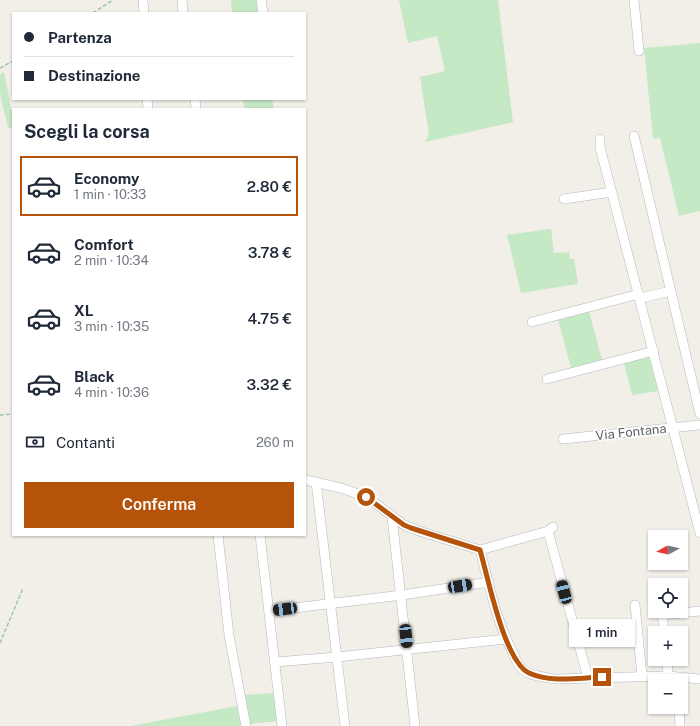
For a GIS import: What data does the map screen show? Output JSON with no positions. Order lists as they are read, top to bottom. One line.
{"streets":{"street":["Via Fontana"]},"north":"left","page":{"banner":["Partenza","Destinazione"],"heading":"Scegli la corsa","list":[{"name":"Economy","note":"1 min · 10:33","value":"2.80 €"},{"name":"Comfort","note":"2 min · 10:34","value":"3.78 €"},{"name":"XL","note":"3 min · 10:35","value":"4.75 €"},{"name":"Black","note":"4 min · 10:36","value":"3.32 €"}],"pay":["Contanti","260 m"],"buttons":"Conferma","map_buttons":["+","−"],"bubble":"1 min"}}
